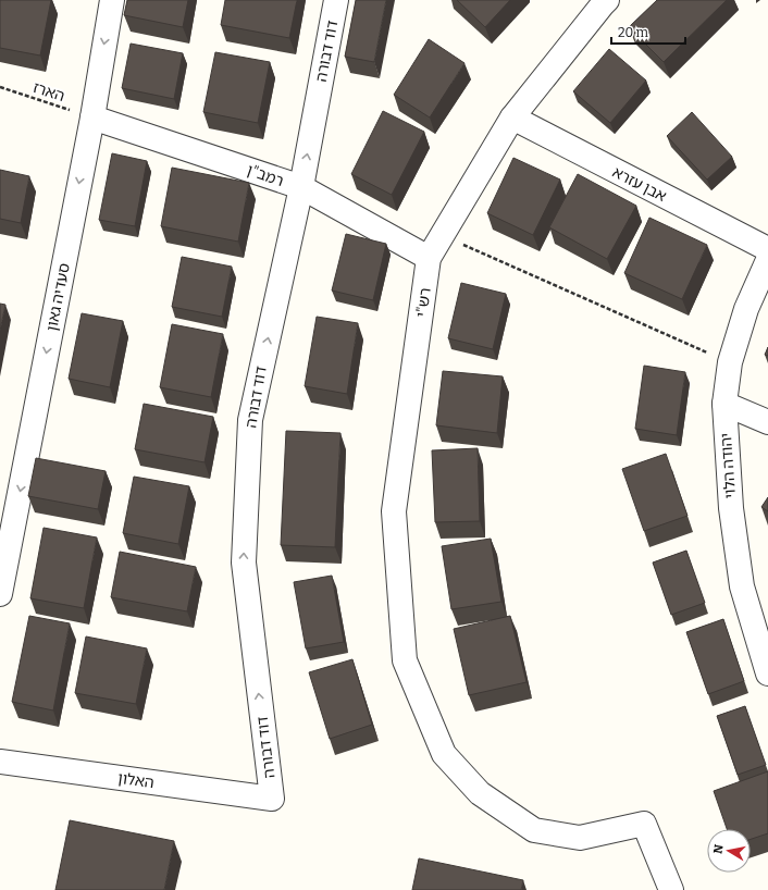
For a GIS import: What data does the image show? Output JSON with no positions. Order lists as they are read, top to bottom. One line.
{"streets":{"street":["דוד דבורה","רמב\"ן","אבן עזרא","סעדיה גאון","רש\"י","יהודה הלוי","האלון"],"path":["הארז"]},"crossings":[["דוד דבורה","רמב\"ן"],["דוד דבורה","האלון"],["הארז","רמב\"ן"],["הארז","סעדיה גאון"],["רמב\"ן","סעדיה גאון"],["רמב\"ן","רש\"י"],["אבן עזרא","רש\"י"]],"one_way":["דוד דבורה","סעדיה גאון"],"scale_bar":"20 m","north":"left"}
